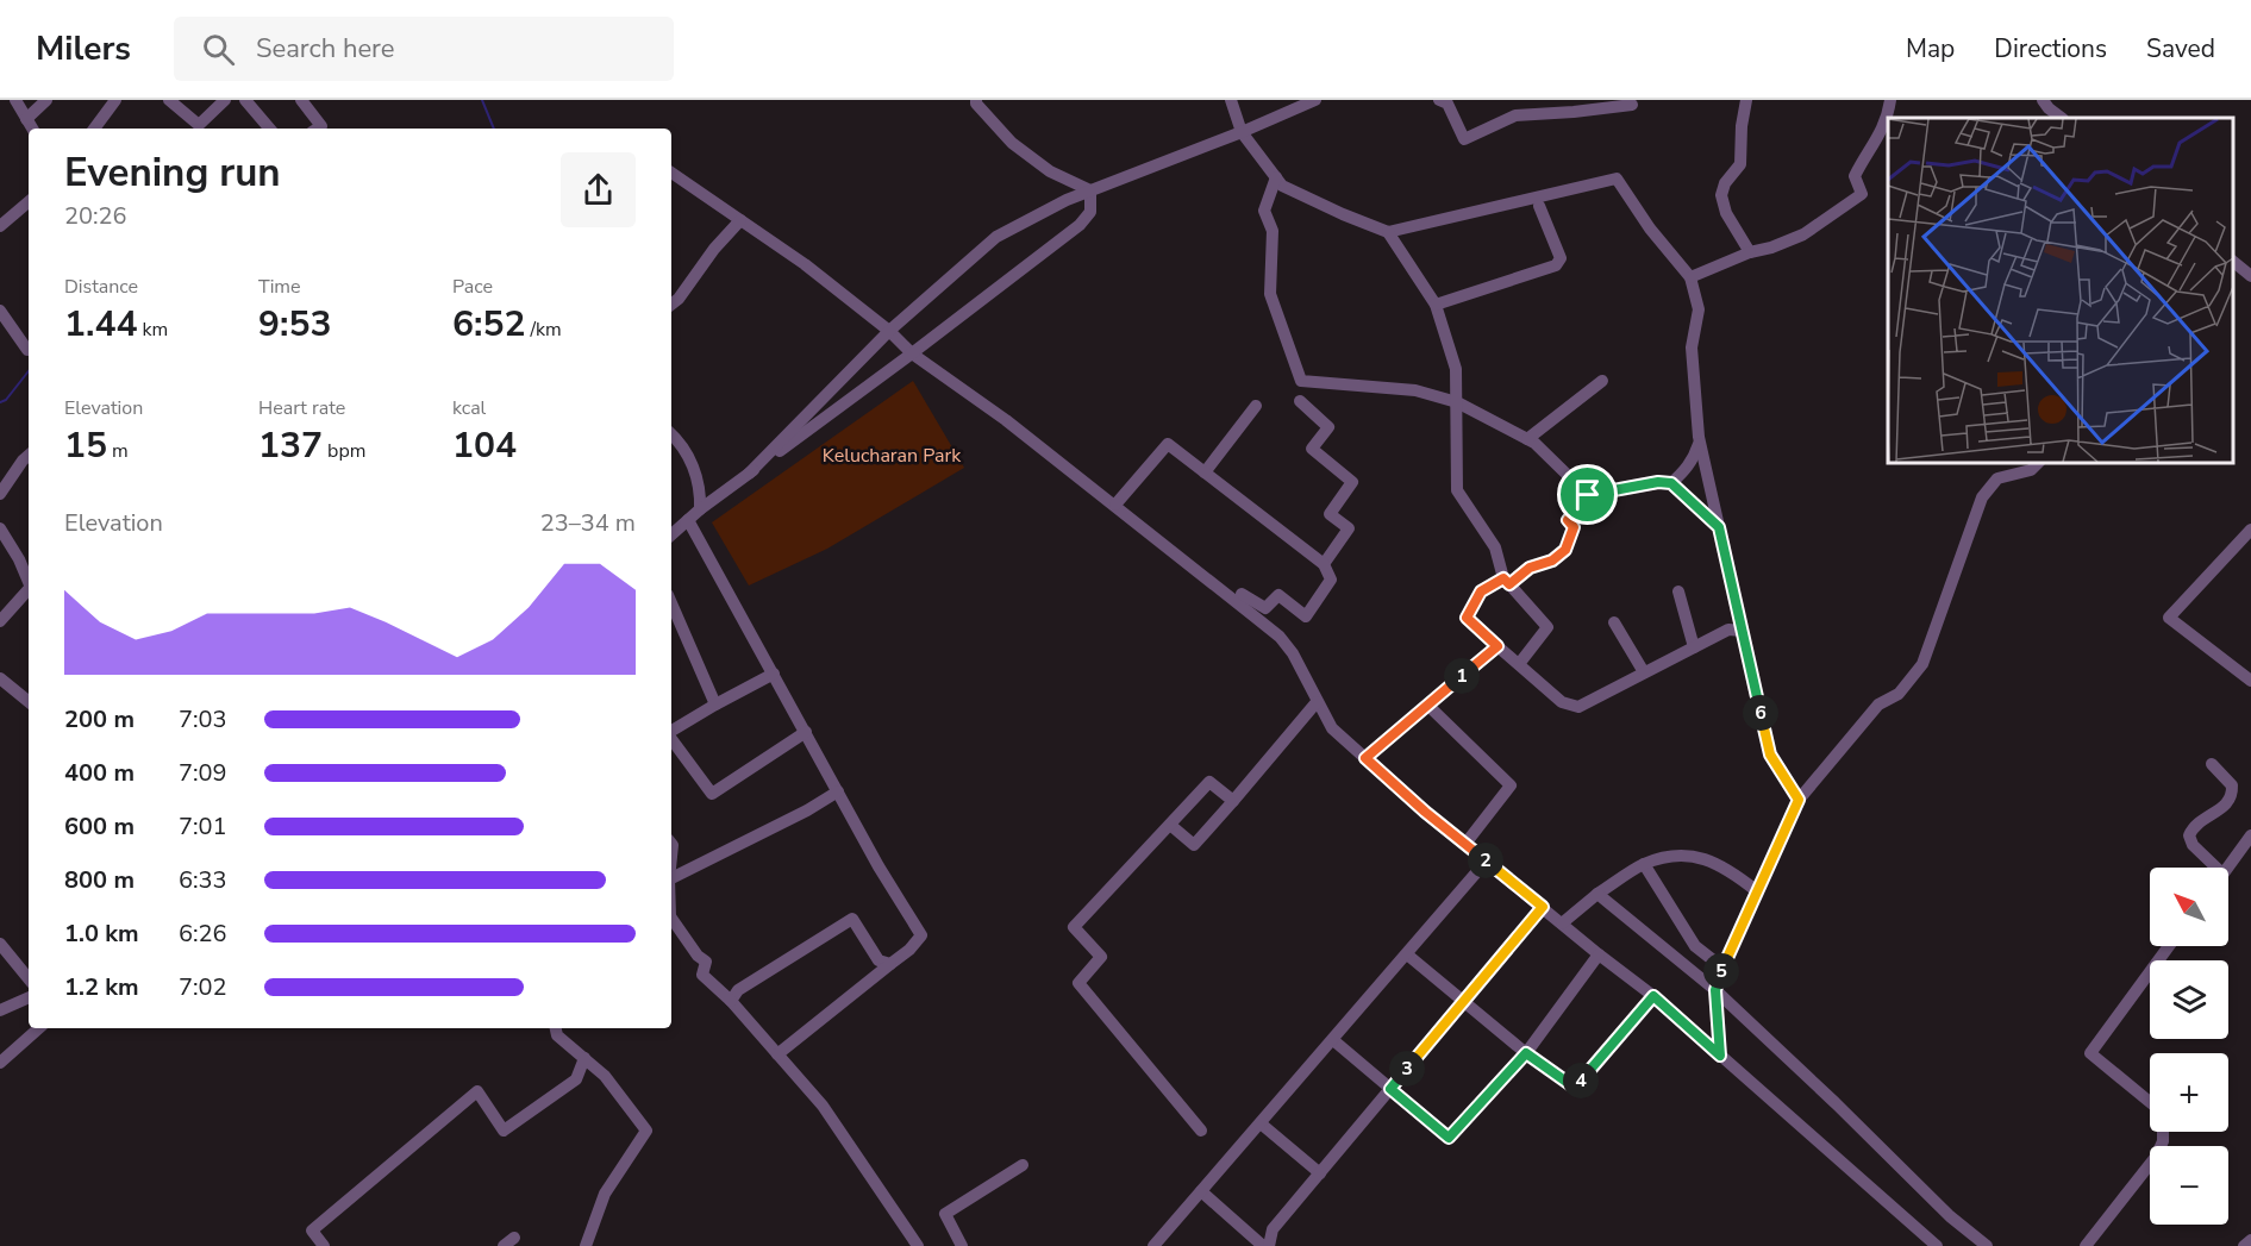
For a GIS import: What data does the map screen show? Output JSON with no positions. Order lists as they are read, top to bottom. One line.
{"parks":["Kelucharan Park"],"north":"top left","page":{"header":"Milers","search":"Search here","nav":["Map","Directions","Saved"],"heading":["Evening run","20:26"],"stats":[["Distance","1.44 km"],["Time","9:53"],["Pace","6:52 /km"],["Elevation","15 m"],["Heart rate","137 bpm"],["kcal","104"]],"chart":["Elevation","23–34 m"],"pins":["1","6","2","5","3","4"],"list":[{"name":"200 m","note":"7:03"},{"name":"400 m","note":"7:09"},{"name":"600 m","note":"7:01"},{"name":"800 m","note":"6:33"},{"name":"1.0 km","note":"6:26"},{"name":"1.2 km","note":"7:02"}],"map_buttons":["+","−"]}}
